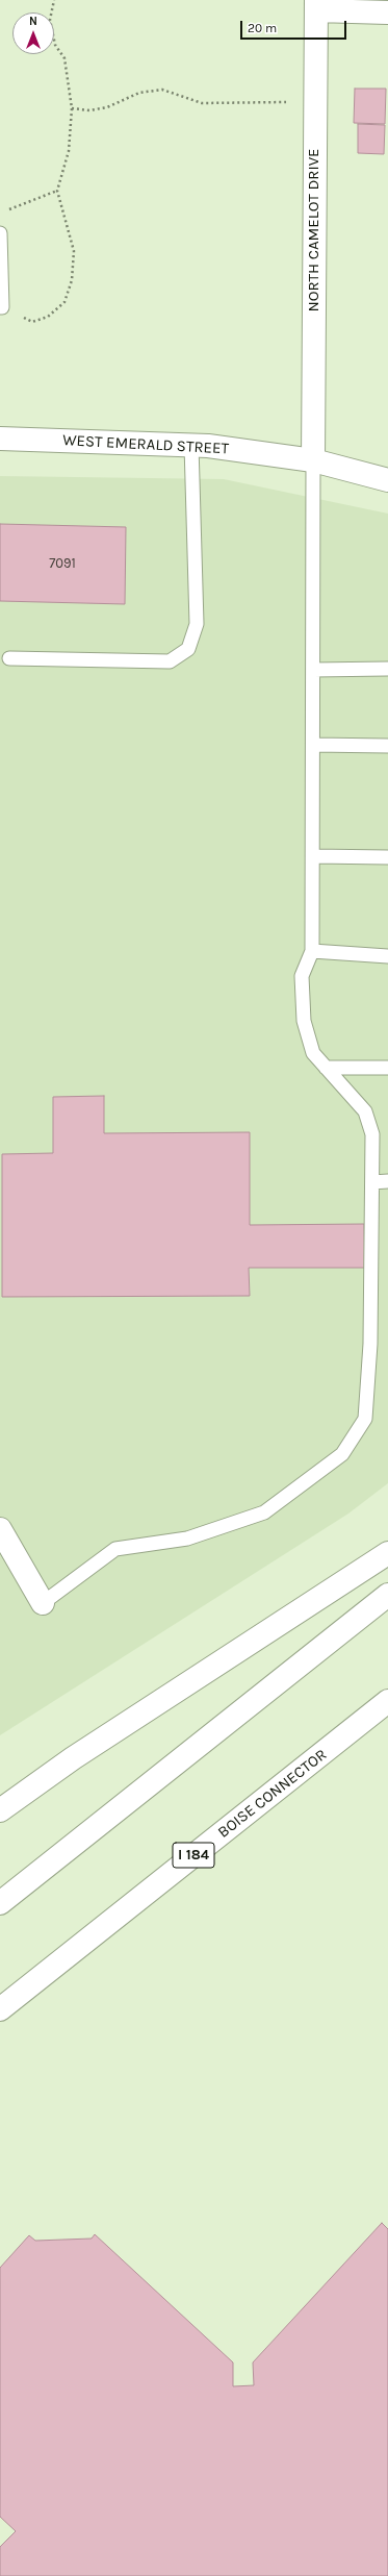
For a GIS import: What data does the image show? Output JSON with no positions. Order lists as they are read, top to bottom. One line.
{"streets":{"main road":["NORTH CAMELOT DRIVE","WEST EMERALD STREET","BOISE CONNECTOR","I 184"]},"crossings":[["NORTH CAMELOT DRIVE","WEST EMERALD STREET"]],"house_numbers":["7091"],"scale_bar":"20 m","north":"top"}
